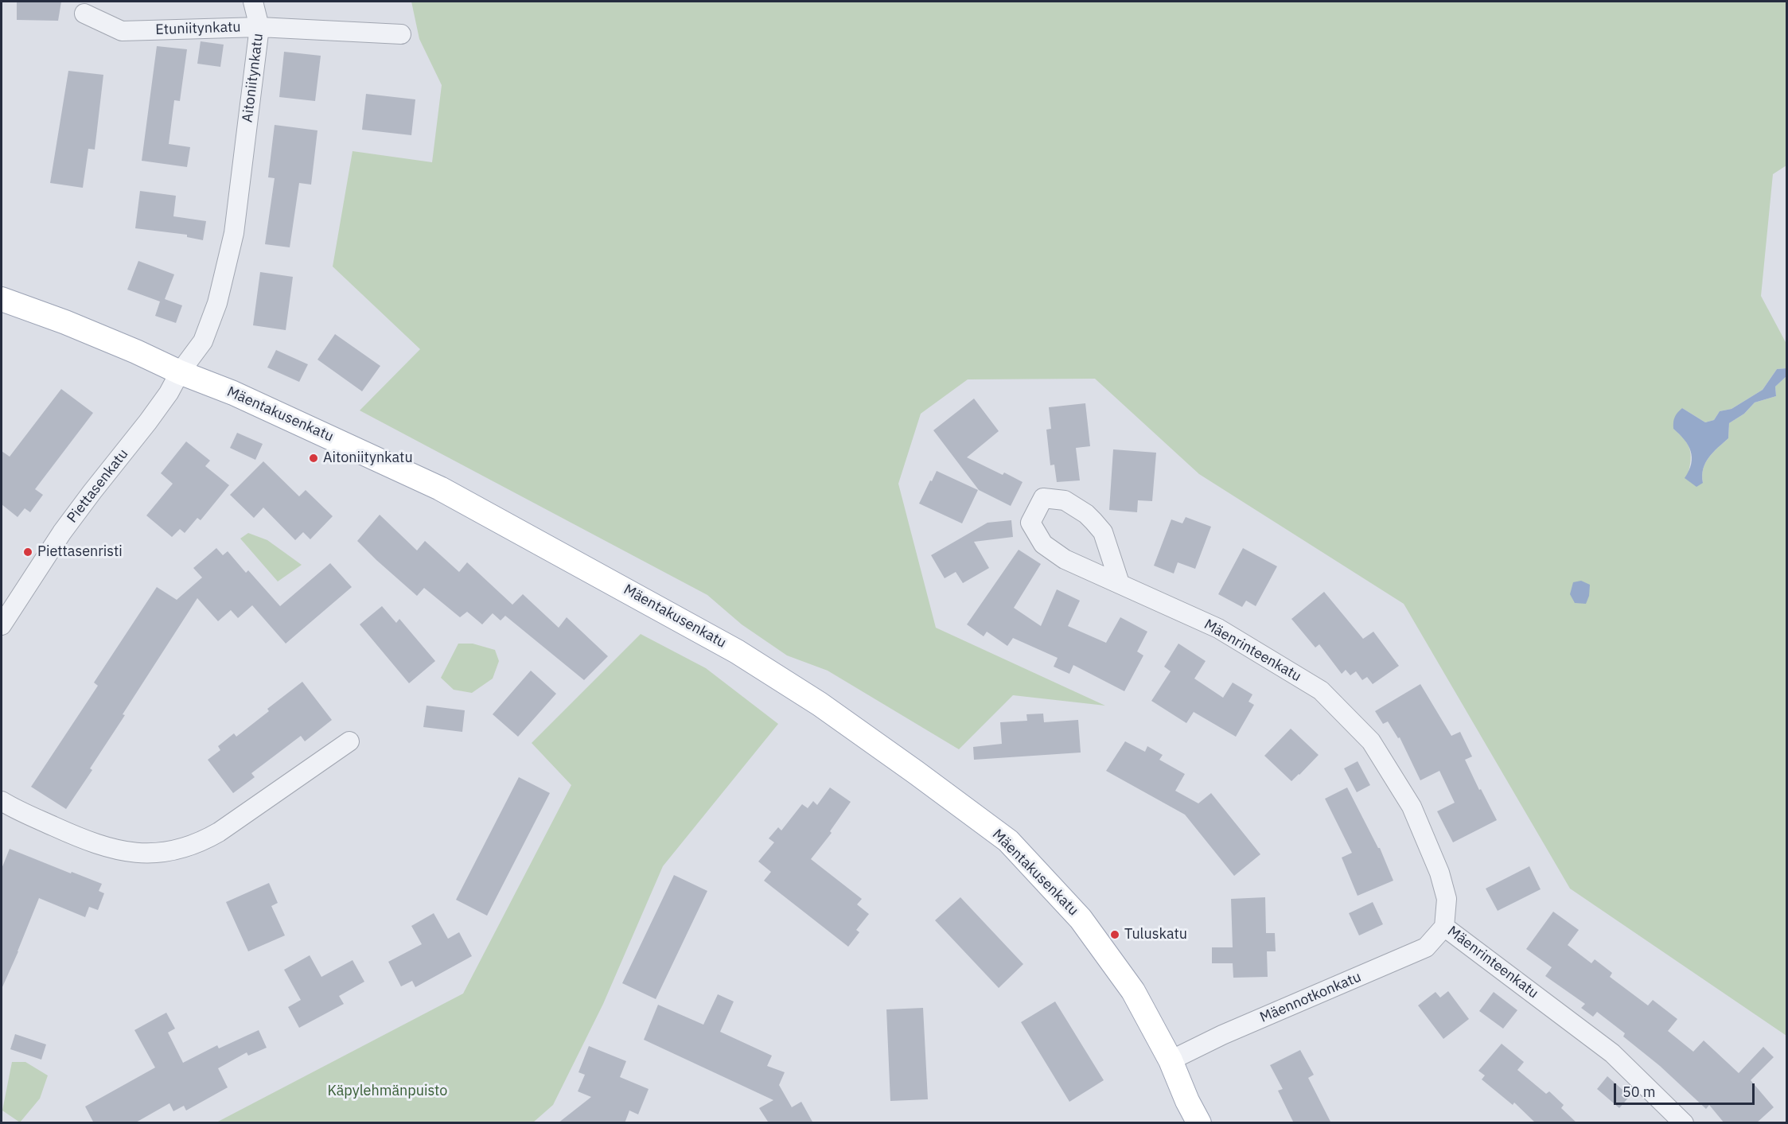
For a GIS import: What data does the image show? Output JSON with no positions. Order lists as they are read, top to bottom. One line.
{"streets":{"main road":["Mäentakusenkatu"],"street":["Etuniitynkatu","Aitoniitynkatu","Piettasenkatu","Mäenrinteenkatu","Mäennotkonkatu"]},"crossings":[["Etuniitynkatu","Aitoniitynkatu"],["Aitoniitynkatu","Mäentakusenkatu"],["Aitoniitynkatu","Piettasenkatu"],["Mäentakusenkatu","Piettasenkatu"],["Mäentakusenkatu","Mäennotkonkatu"],["Mäenrinteenkatu","Mäennotkonkatu"]],"parks":["Käpylehmänpuisto"],"places":["Aitoniitynkatu","Piettasenristi","Tuluskatu"],"scale_bar":"50 m"}
